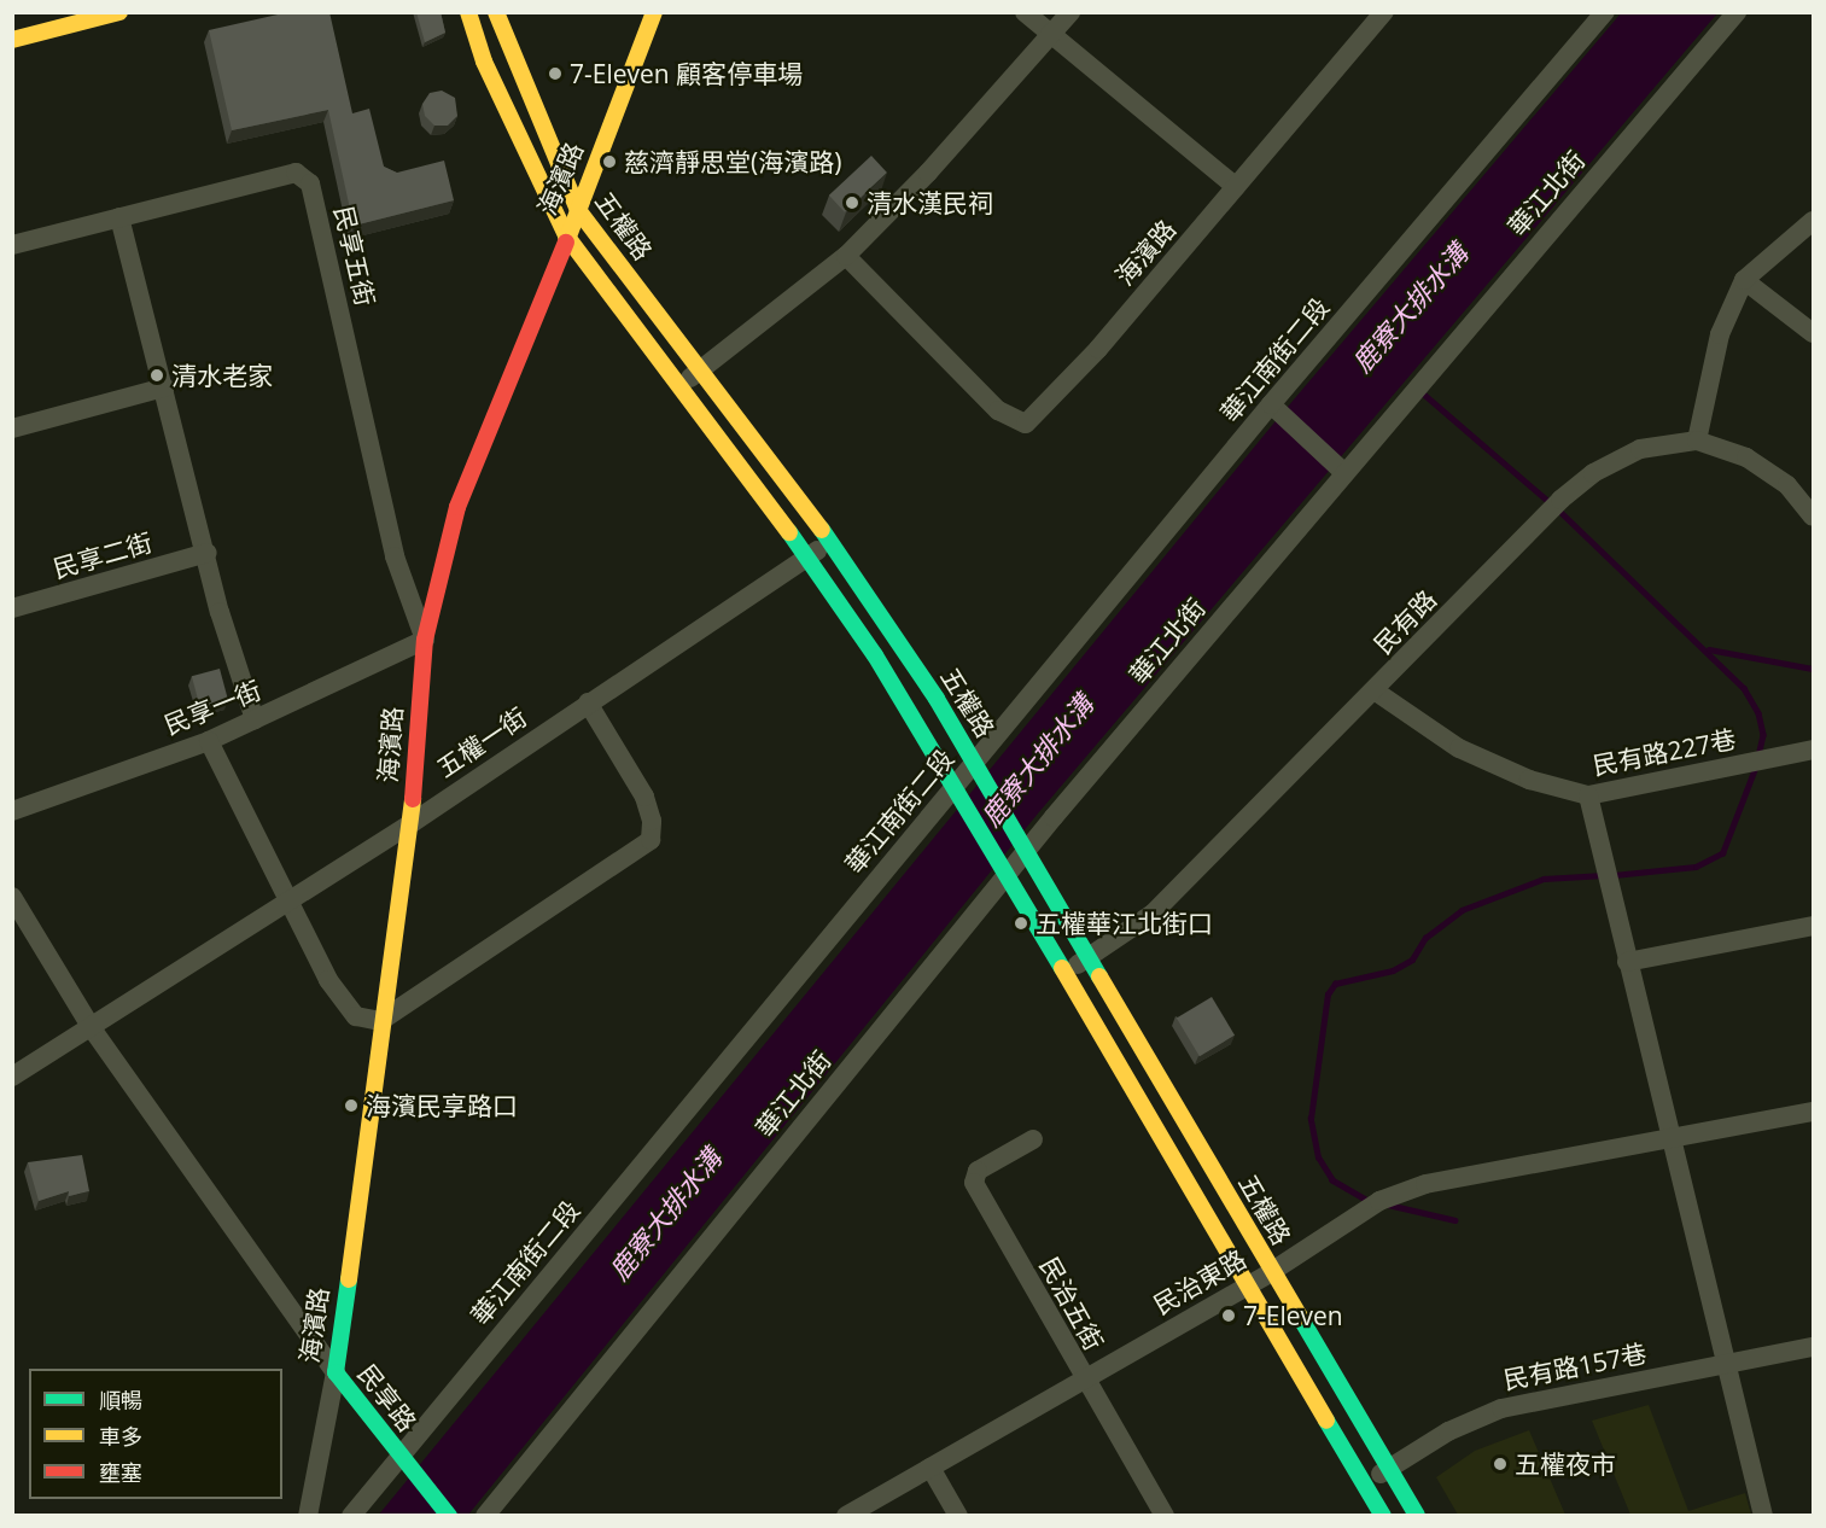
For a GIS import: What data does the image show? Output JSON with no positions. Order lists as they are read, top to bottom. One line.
{"streets":{"street":["海濱路","華江北街","五權路","民享五街","華江南街二段","民享二街","民有路","民享一街","五權一街","民有路227巷","民治東路","民治五街","民有路157巷","民享路"]},"crossings":[["海濱路","五權路"],["海濱路","民享五街"],["海濱路","民享一街"],["海濱路","五權一街"],["海濱路","民享路"],["華江北街","五權路"],["五權路","華江南街二段"],["五權路","民有路"],["五權路","五權一街"],["五權路","民治東路"],["五權路","民有路157巷"],["民享五街","民享一街"],["華江南街二段","民享路"],["民有路","民有路227巷"],["民治東路","民治五街"]],"water":["鹿寮大排水溝"],"places":["7-Eleven 顧客停車場","慈濟靜思堂(海濱路)","清水漢民祠","清水老家","五權華江北街口","海濱民享路口","7-Eleven","五權夜市"],"legend":["順暢","車多","壅塞"]}
